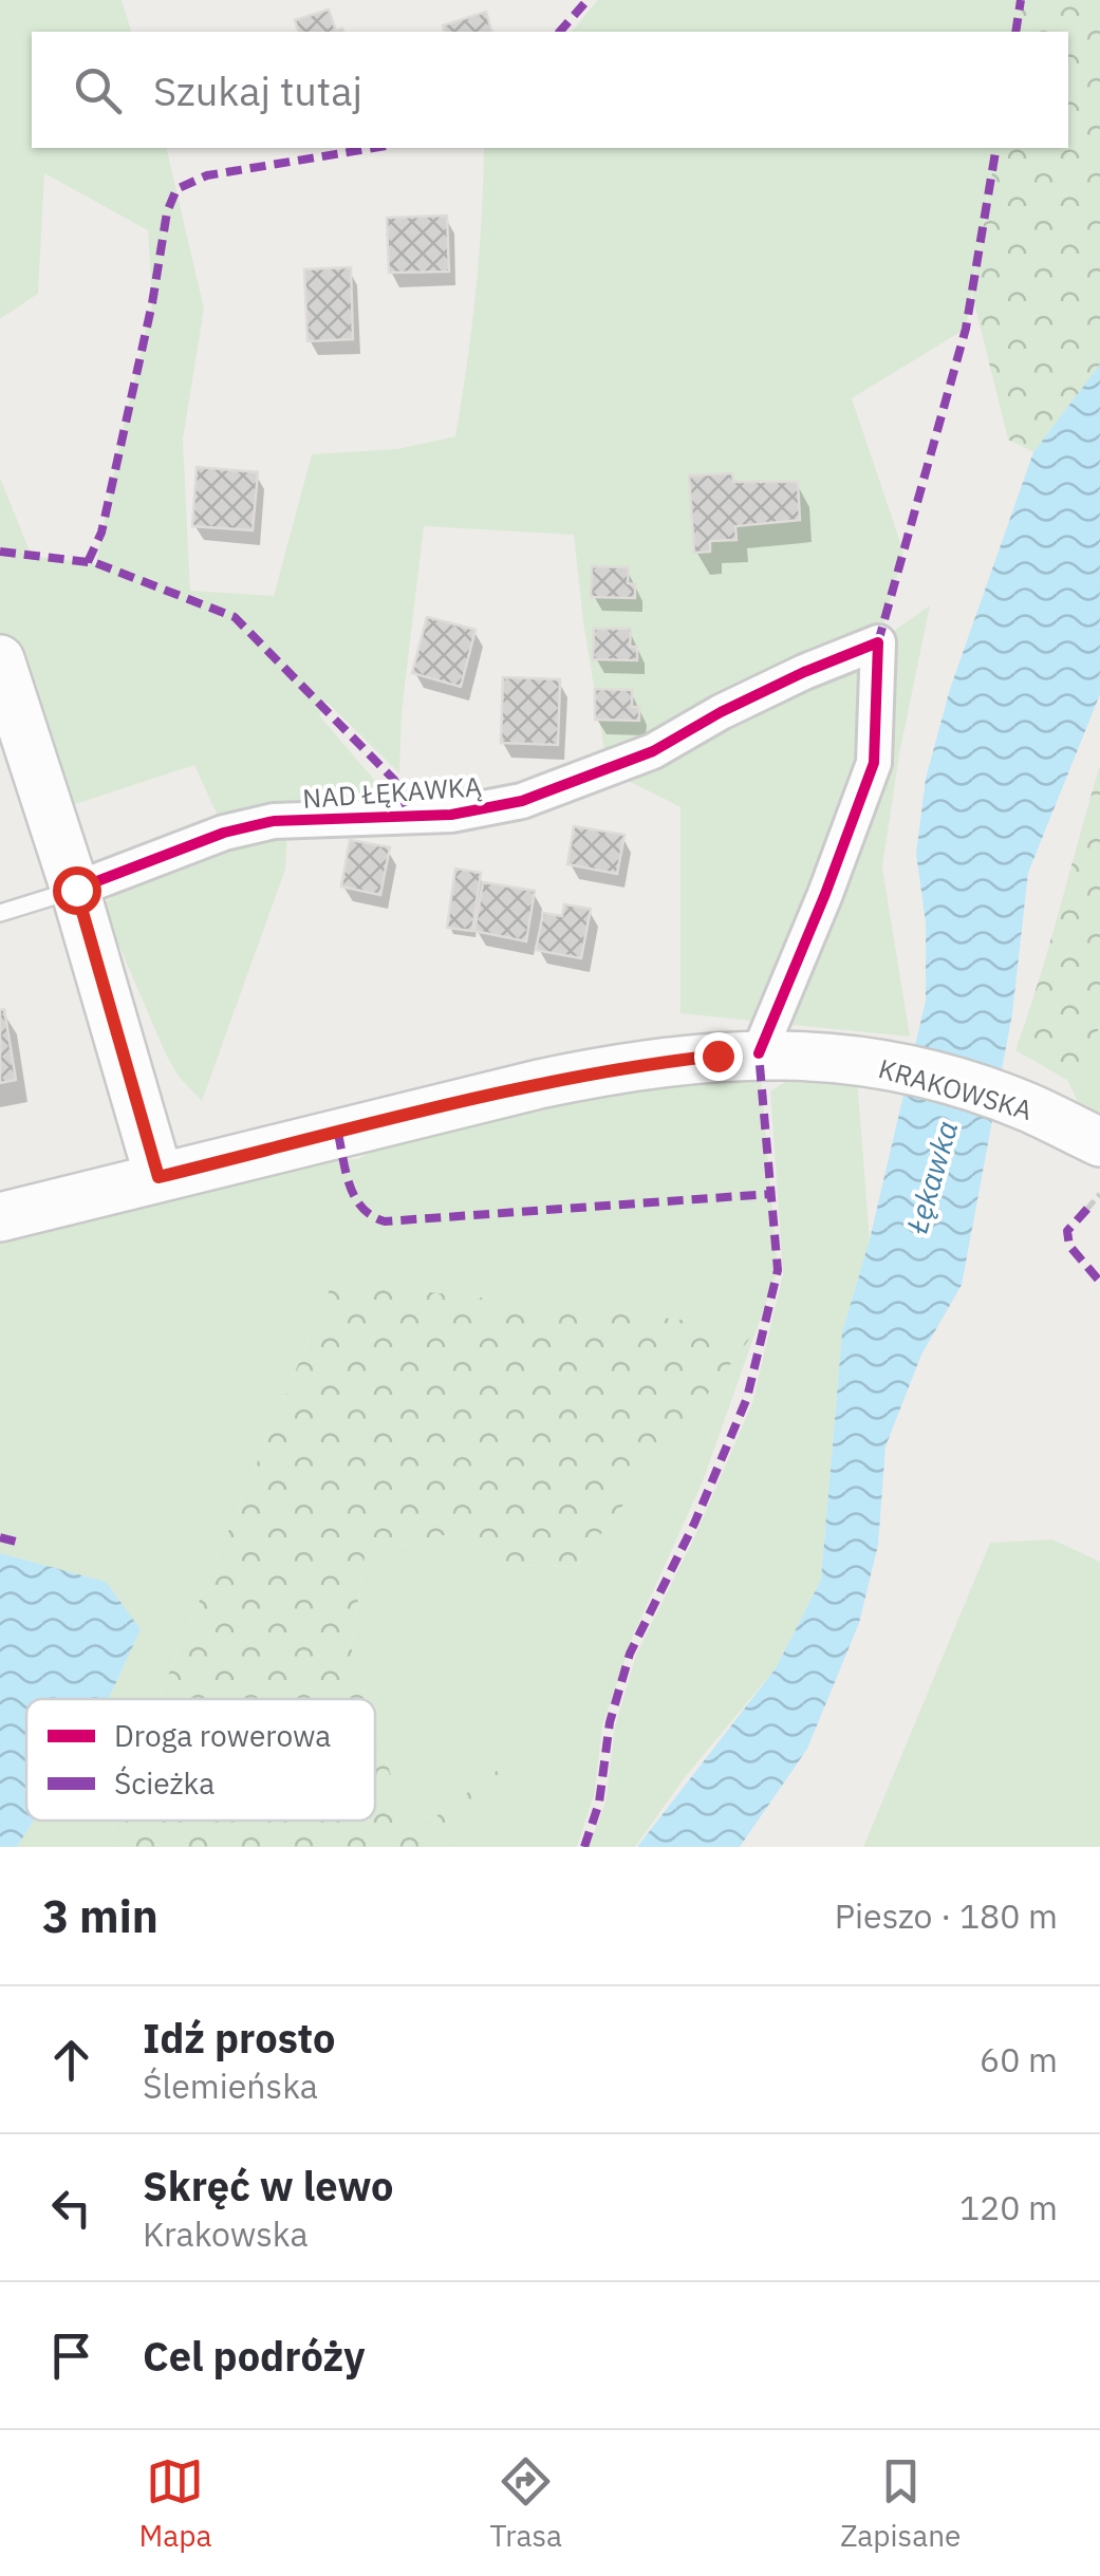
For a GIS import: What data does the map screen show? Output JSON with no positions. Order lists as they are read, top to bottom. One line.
{"streets":{"main road":["KRAKOWSKA"],"street":["NAD ŁĘKAWKĄ"]},"water":["Łękawka"],"legend":["Droga rowerowa","Ścieżka"],"page":{"search":"Szukaj tutaj","heading":["3 min","Pieszo · 180 m"],"list":[["Idź prosto","Ślemieńska","60 m"],["Skręć w lewo","Krakowska","120 m"],"Cel podróży"],"nav":["Mapa","Trasa","Zapisane"]}}
